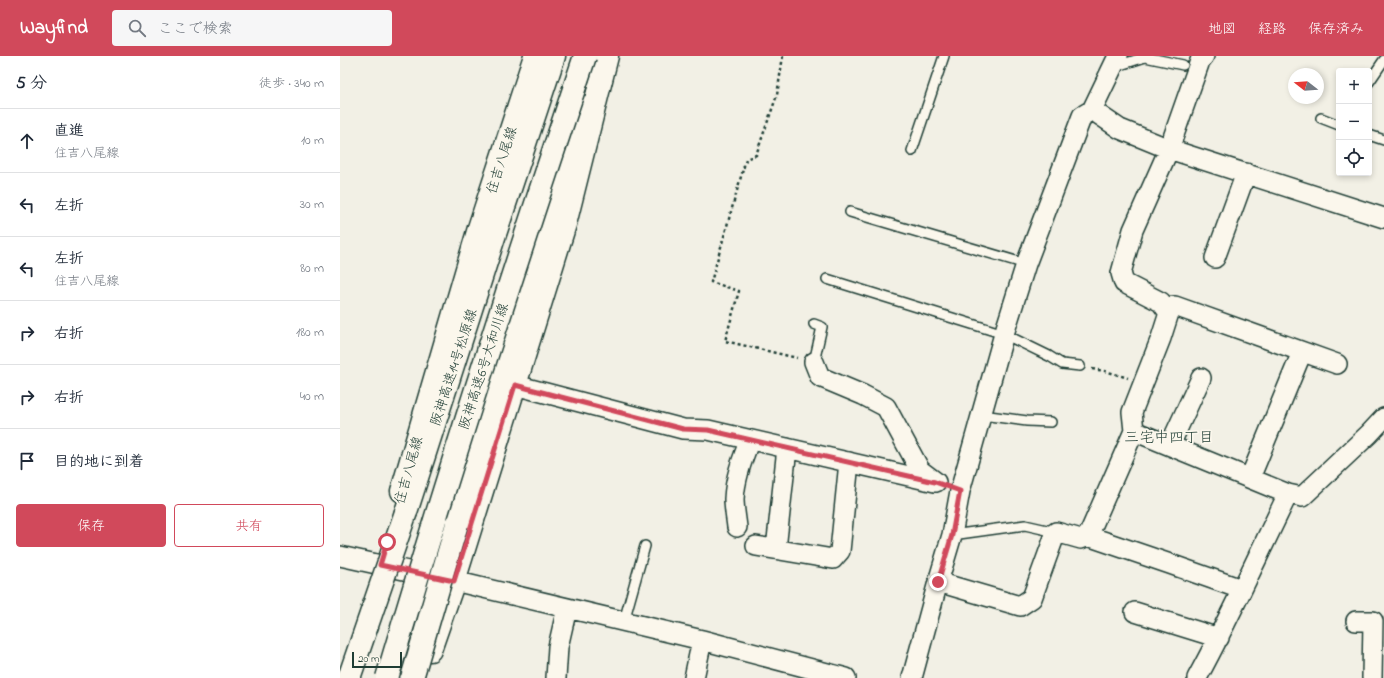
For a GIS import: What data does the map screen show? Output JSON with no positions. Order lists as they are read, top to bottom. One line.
{"streets":{"main road":["住吉八尾線","阪神高速6号大和川線","阪神高速14号松原線"]},"crossings":[["住吉八尾線","阪神高速14号松原線"]],"districts":["三宅中四丁目"],"scale_bar":"20 m","north":"left","page":{"header":"Wayfind","search":"ここで検索","nav":["地図","経路","保存済み"],"heading":["5 分","徒歩 · 340 m"],"map_buttons":["+","−"],"list":[["直進","住吉八尾線","10 m"],["左折","30 m"],["左折","住吉八尾線","80 m"],["右折","180 m"],["右折","40 m"],"目的地に到着"],"buttons":["保存","共有"],"scale":"20 m"}}
